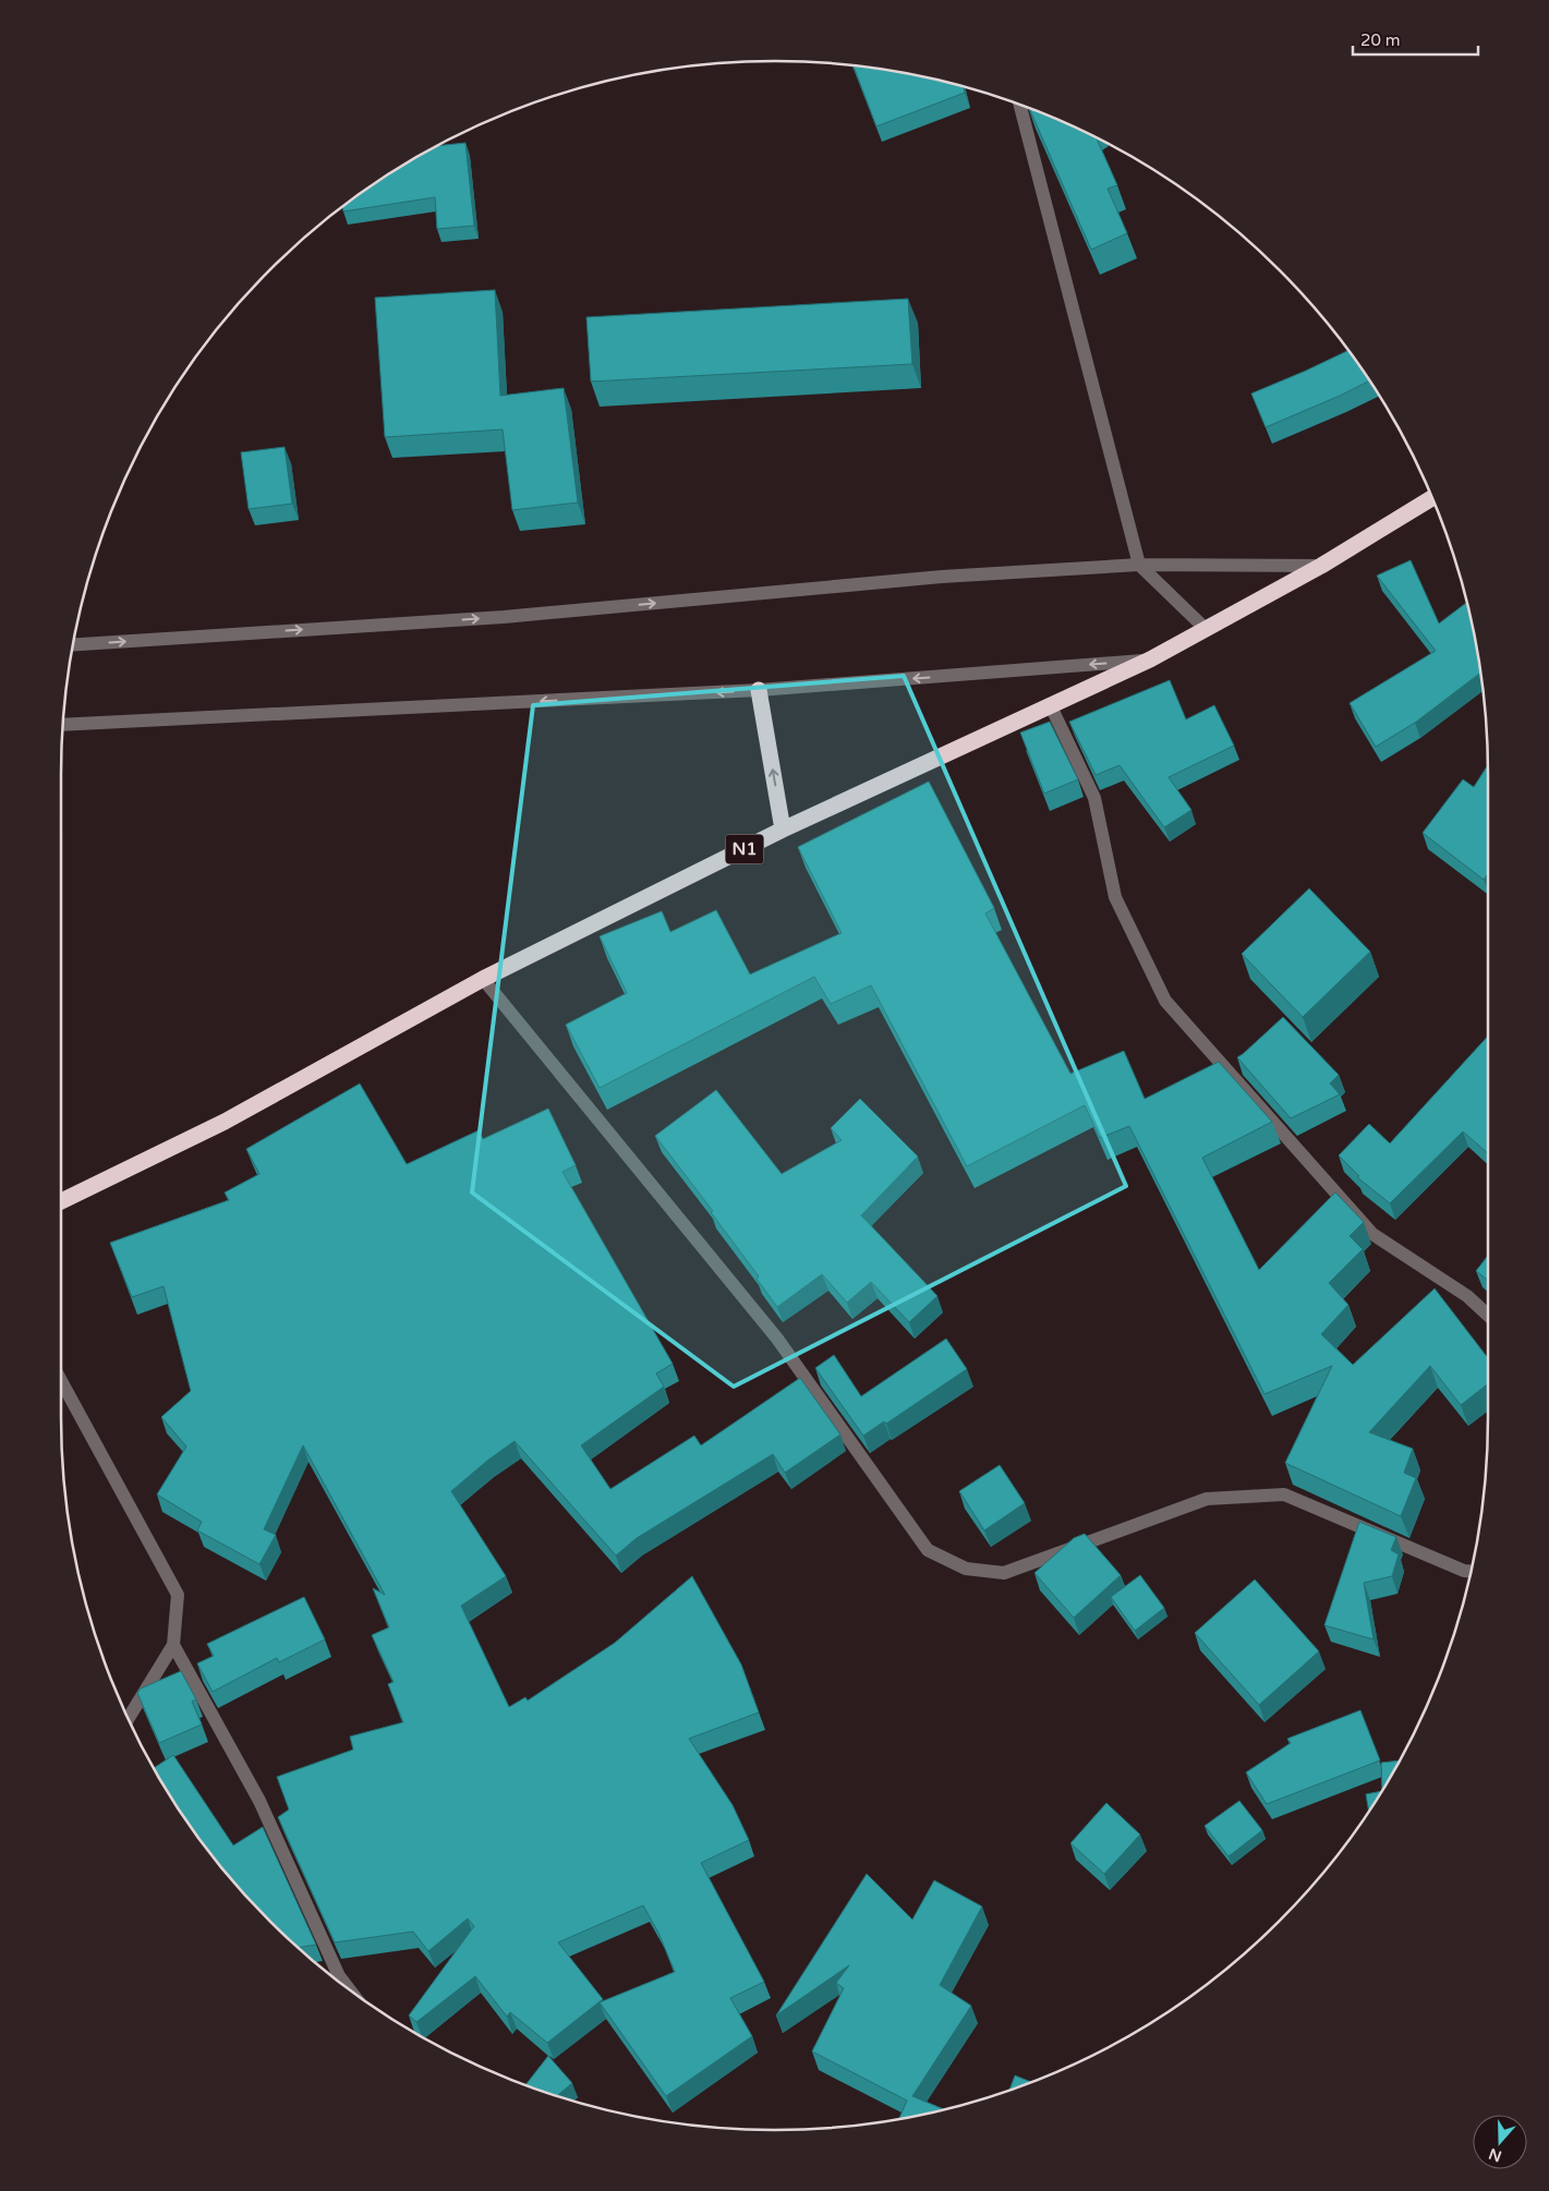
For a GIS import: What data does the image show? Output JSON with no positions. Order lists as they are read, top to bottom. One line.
{"streets":{"highway":["N1"]},"scale_bar":"20 m","north":"bottom"}
